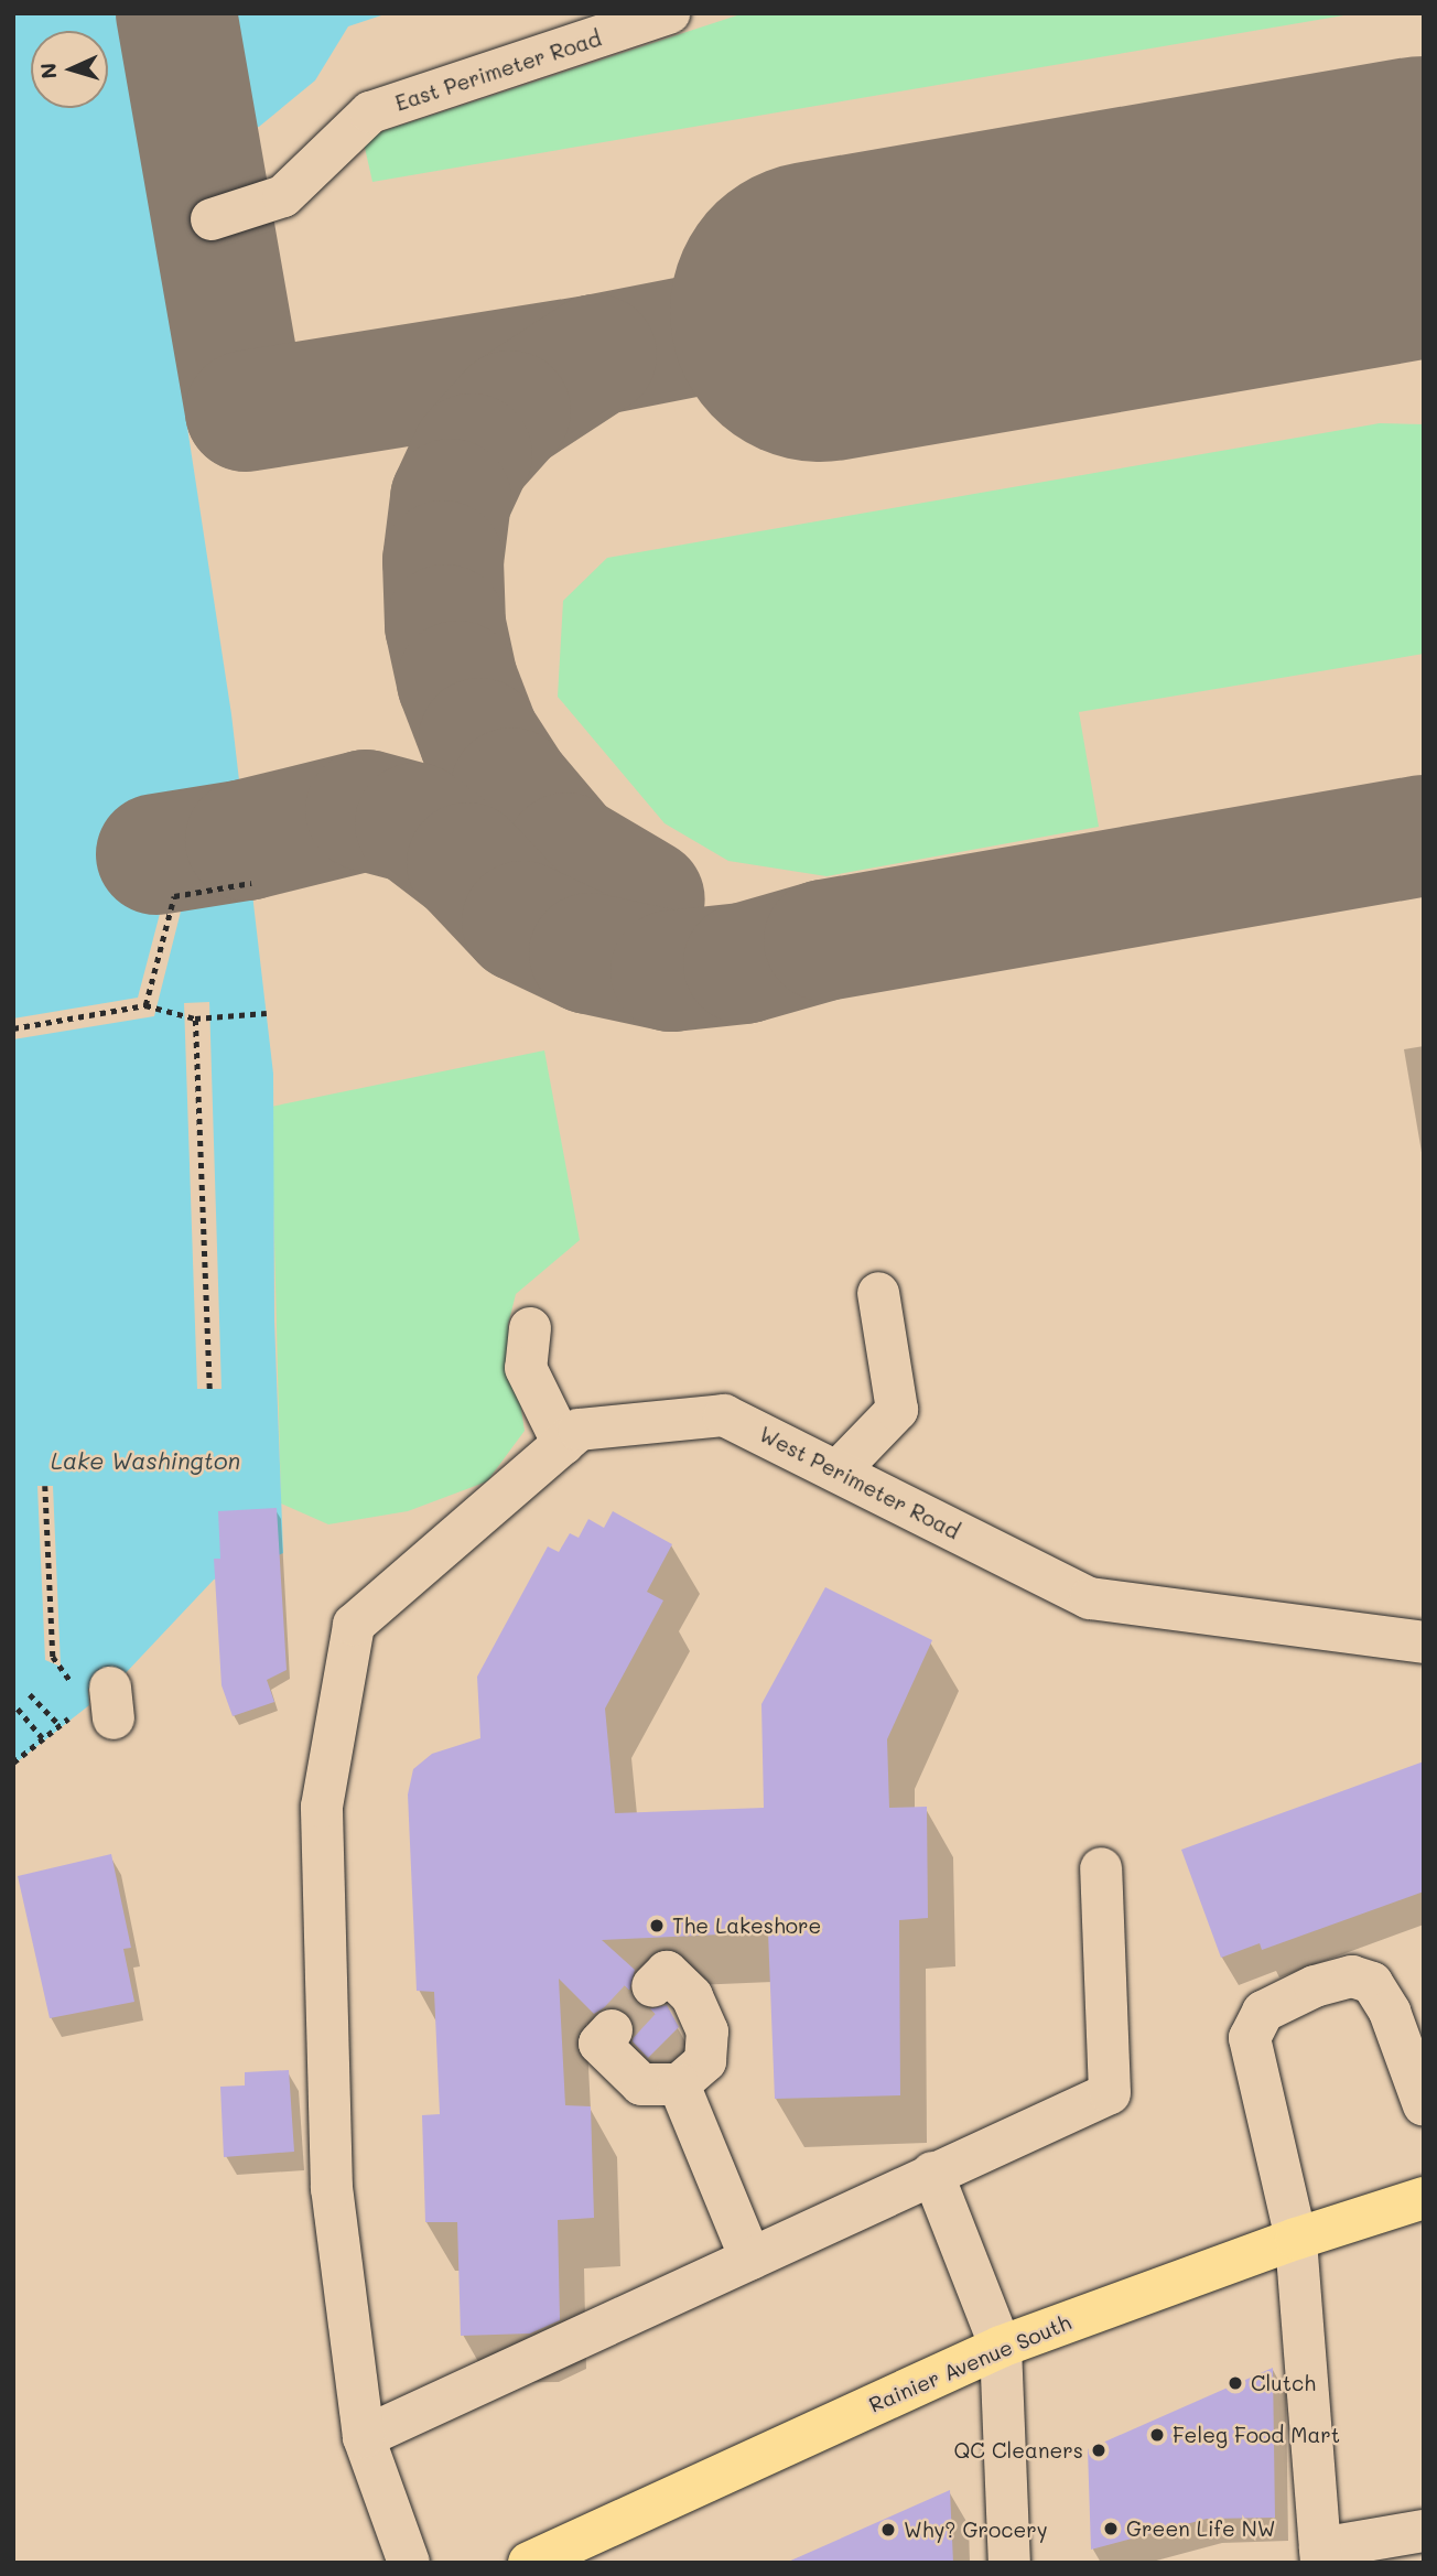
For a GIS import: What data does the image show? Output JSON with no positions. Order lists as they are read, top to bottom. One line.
{"streets":{"main road":["Rainier Avenue South"],"street":["East Perimeter Road","West Perimeter Road"]},"water":["Lake Washington"],"places":["The Lakeshore","Clutch","Feleg Food Mart","QC Cleaners","Green Life NW","Why? Grocery"],"north":"left"}
